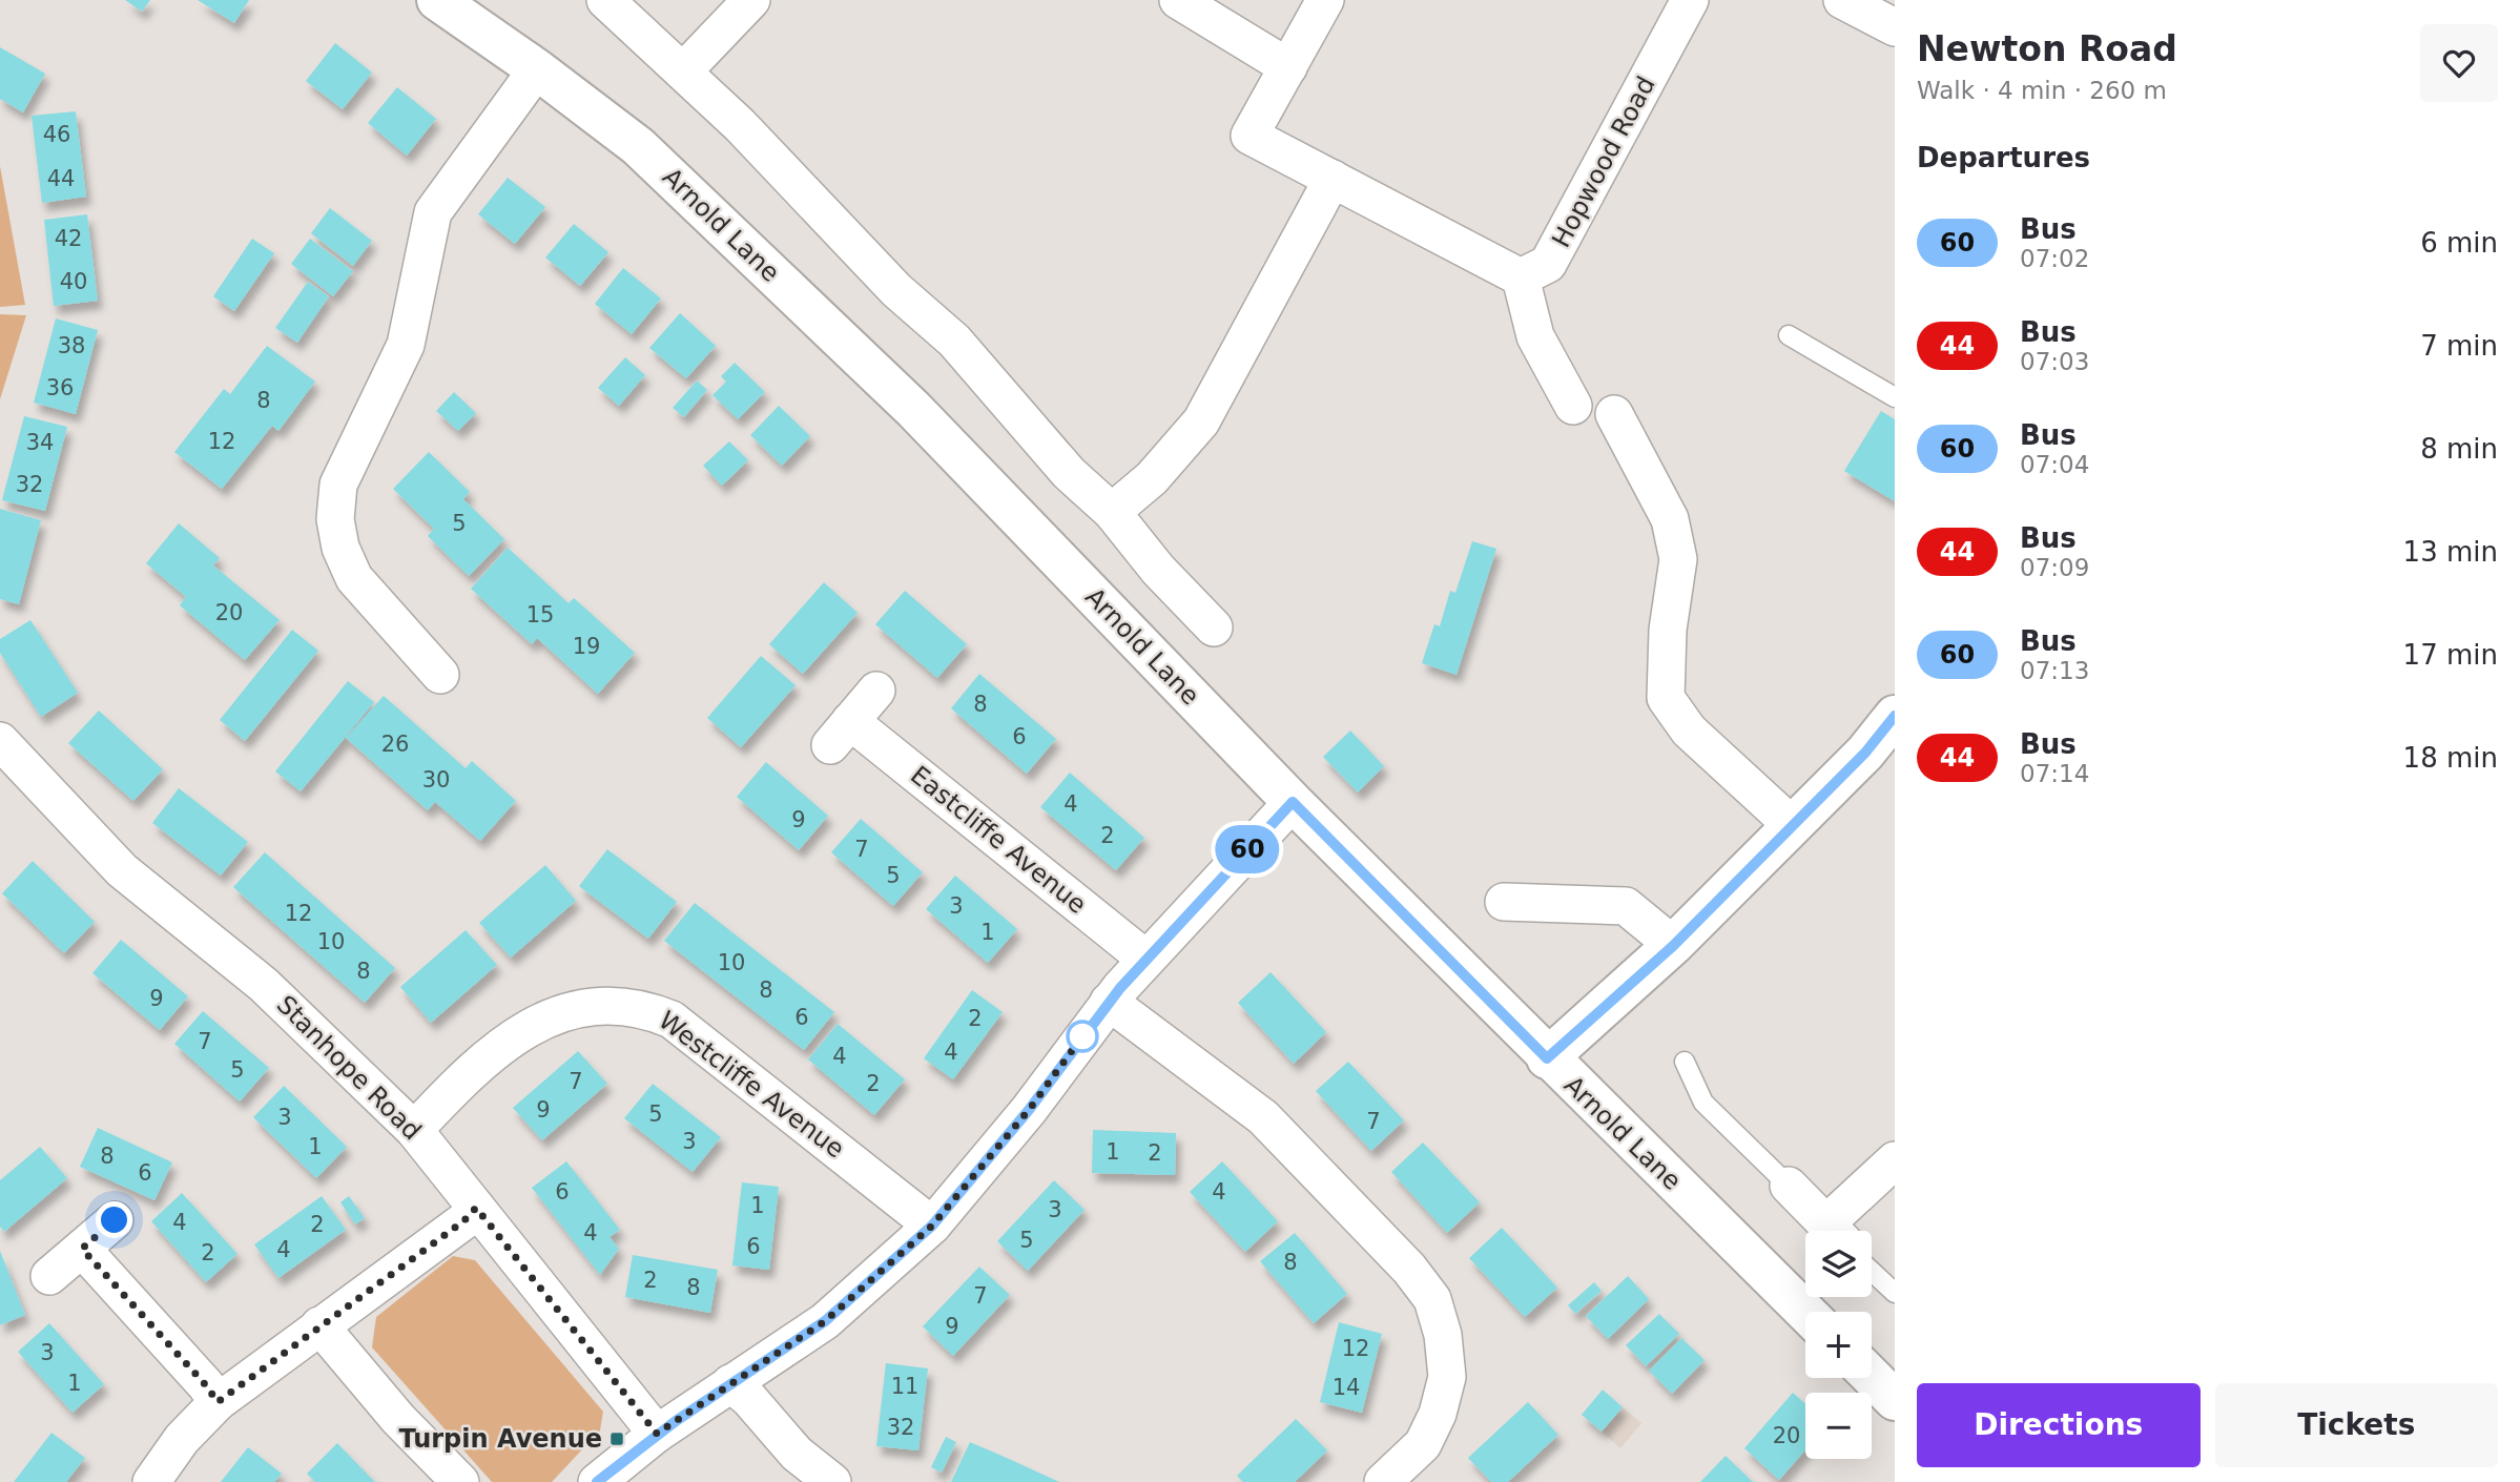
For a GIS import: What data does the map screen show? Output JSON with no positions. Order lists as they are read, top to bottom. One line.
{"streets":{"street":["Hopwood Road","Arnold Lane","Eastcliffe Avenue","Stanhope Road","Westcliffe Avenue"]},"crossings":[["Stanhope Road","Westcliffe Avenue"]],"places":{"transit":["Turpin Avenue"]},"lines":["bus line 60"],"house_numbers":["46","44","42","40","38","36","8","12","34","32","5","20","15","19","8","6","26","30","4","9","2","7","5","3","12","1","10","10","8","8","9","6","2","7","4","4","5","7","2","9","5","3","7","3","1","1","2","8","6","6","4","1","3","4","2","4","5","6","4","2","8","2","8","7","9","12","3","1","11","14","32","20"],"page":{"on_map":"60","heading":[["Newton Road","Walk · 4 min · 260 m"],"Departures"],"list":[{"mark":"60","name":"Bus","note":"07:02","value":"6 min"},{"mark":"44","name":"Bus","note":"07:03","value":"7 min"},{"mark":"60","name":"Bus","note":"07:04","value":"8 min"},{"mark":"44","name":"Bus","note":"07:09","value":"13 min"},{"mark":"60","name":"Bus","note":"07:13","value":"17 min"},{"mark":"44","name":"Bus","note":"07:14","value":"18 min"}],"map_buttons":["+","−"],"buttons":["Directions","Tickets"]}}
